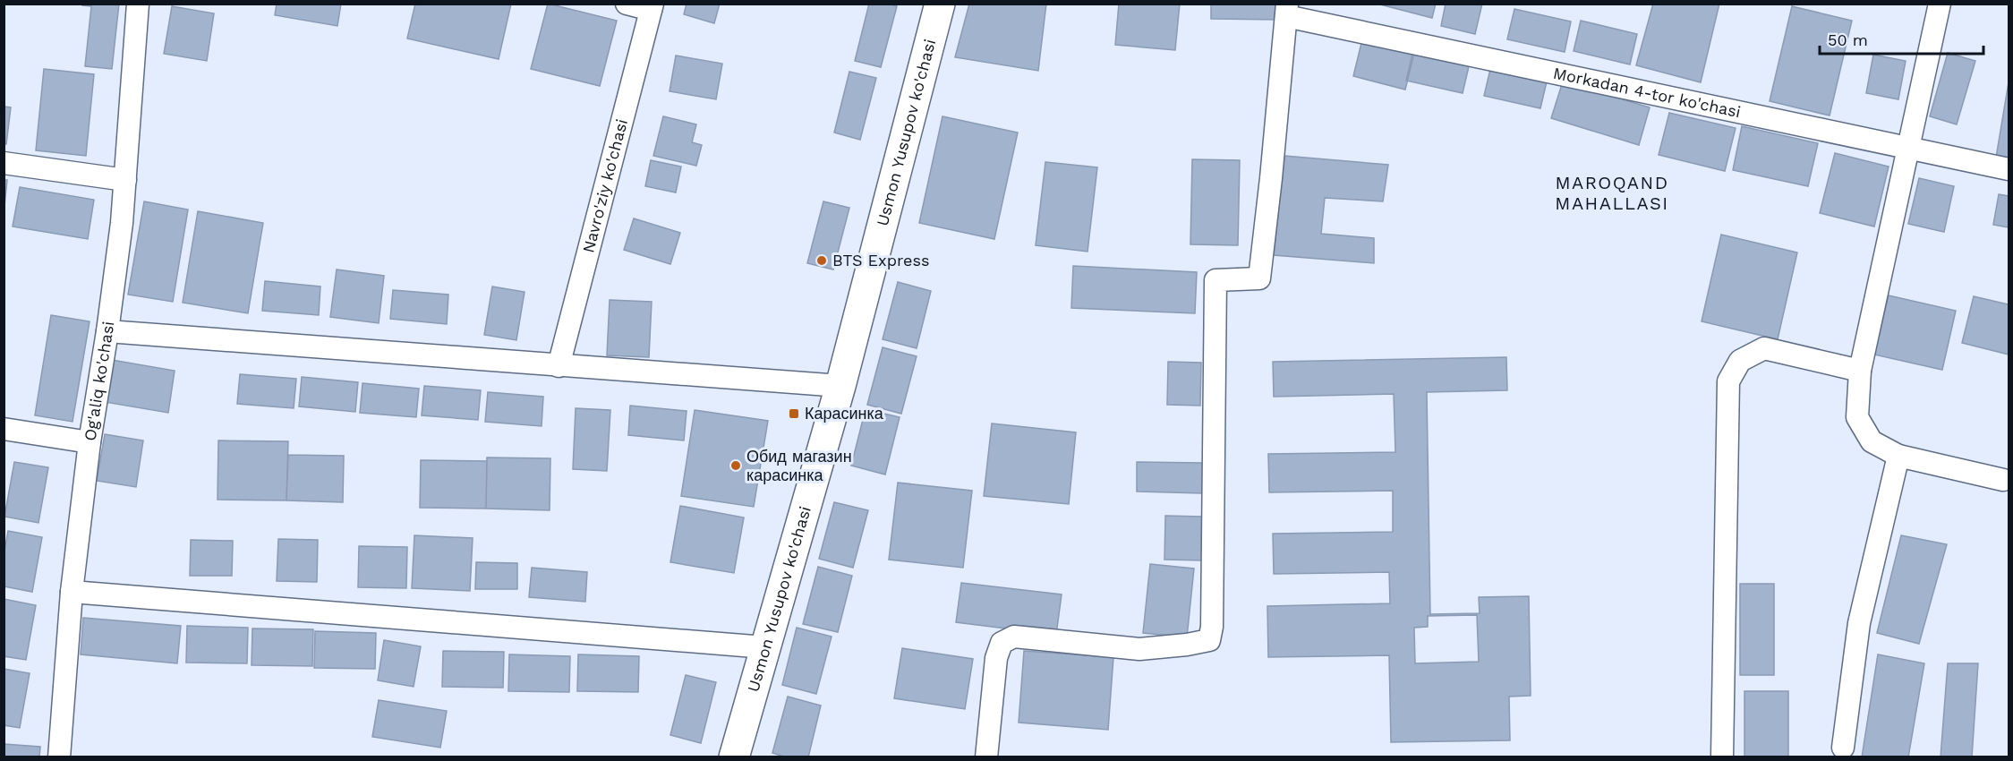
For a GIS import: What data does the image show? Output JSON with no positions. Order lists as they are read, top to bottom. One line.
{"streets":{"main road":["Usmon Yusupov ko'chasi"],"street":["Morkadan 4-tor ko'chasi","Navro'ziy ko'chasi","Og'aliq ko'chasi"]},"districts":["MAROQAND MAHALLASI"],"places":{"other":["BTS Express","Обид магазин карасинка"],"transit":["Карасинка"]},"scale_bar":"50 m"}
